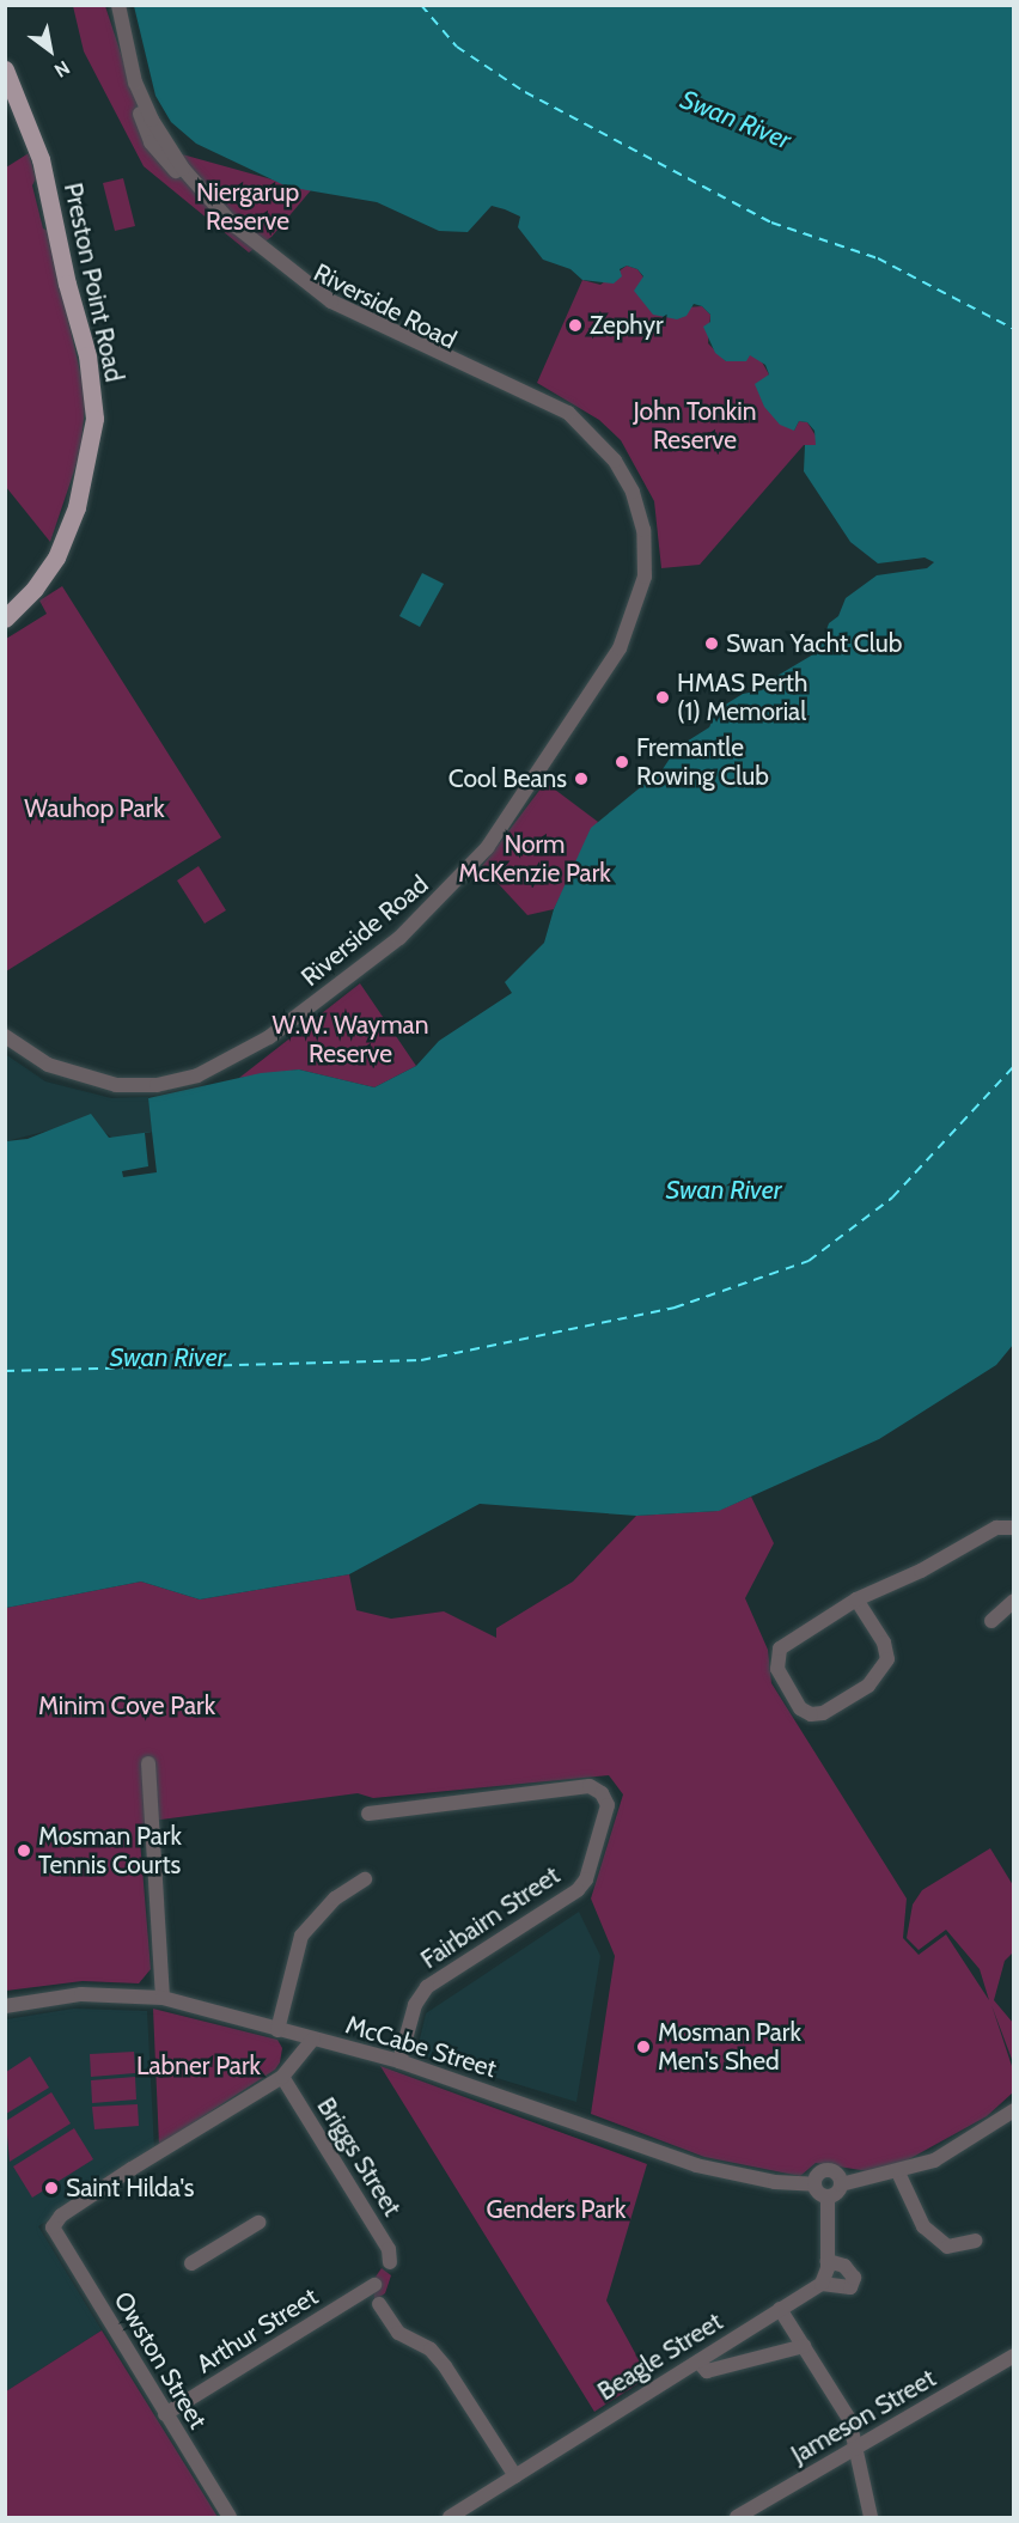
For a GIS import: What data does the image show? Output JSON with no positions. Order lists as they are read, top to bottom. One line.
{"streets":{"main road":["Preston Point Road"],"street":["Riverside Road","Fairbairn Street","McCabe Street","Briggs Street","Arthur Street","Beagle Street","Owston Street","Jameson Street"]},"crossings":[["Fairbairn Street","McCabe Street"],["Briggs Street","Owston Street"],["Arthur Street","Owston Street"]],"water":["Swan River"],"parks":["Niergarup Reserve","John Tonkin Reserve","Wauhop Park","Norm McKenzie Park","W.W. Wayman Reserve","Minim Cove Park","Labner Park","Genders Park"],"places":["Zephyr","Swan Yacht Club","HMAS Perth (1) Memorial","Fremantle Rowing Club","Cool Beans","Mosman Park Tennis Courts","Mosman Park Men's Shed","Saint Hilda's"],"north":"bottom right"}
